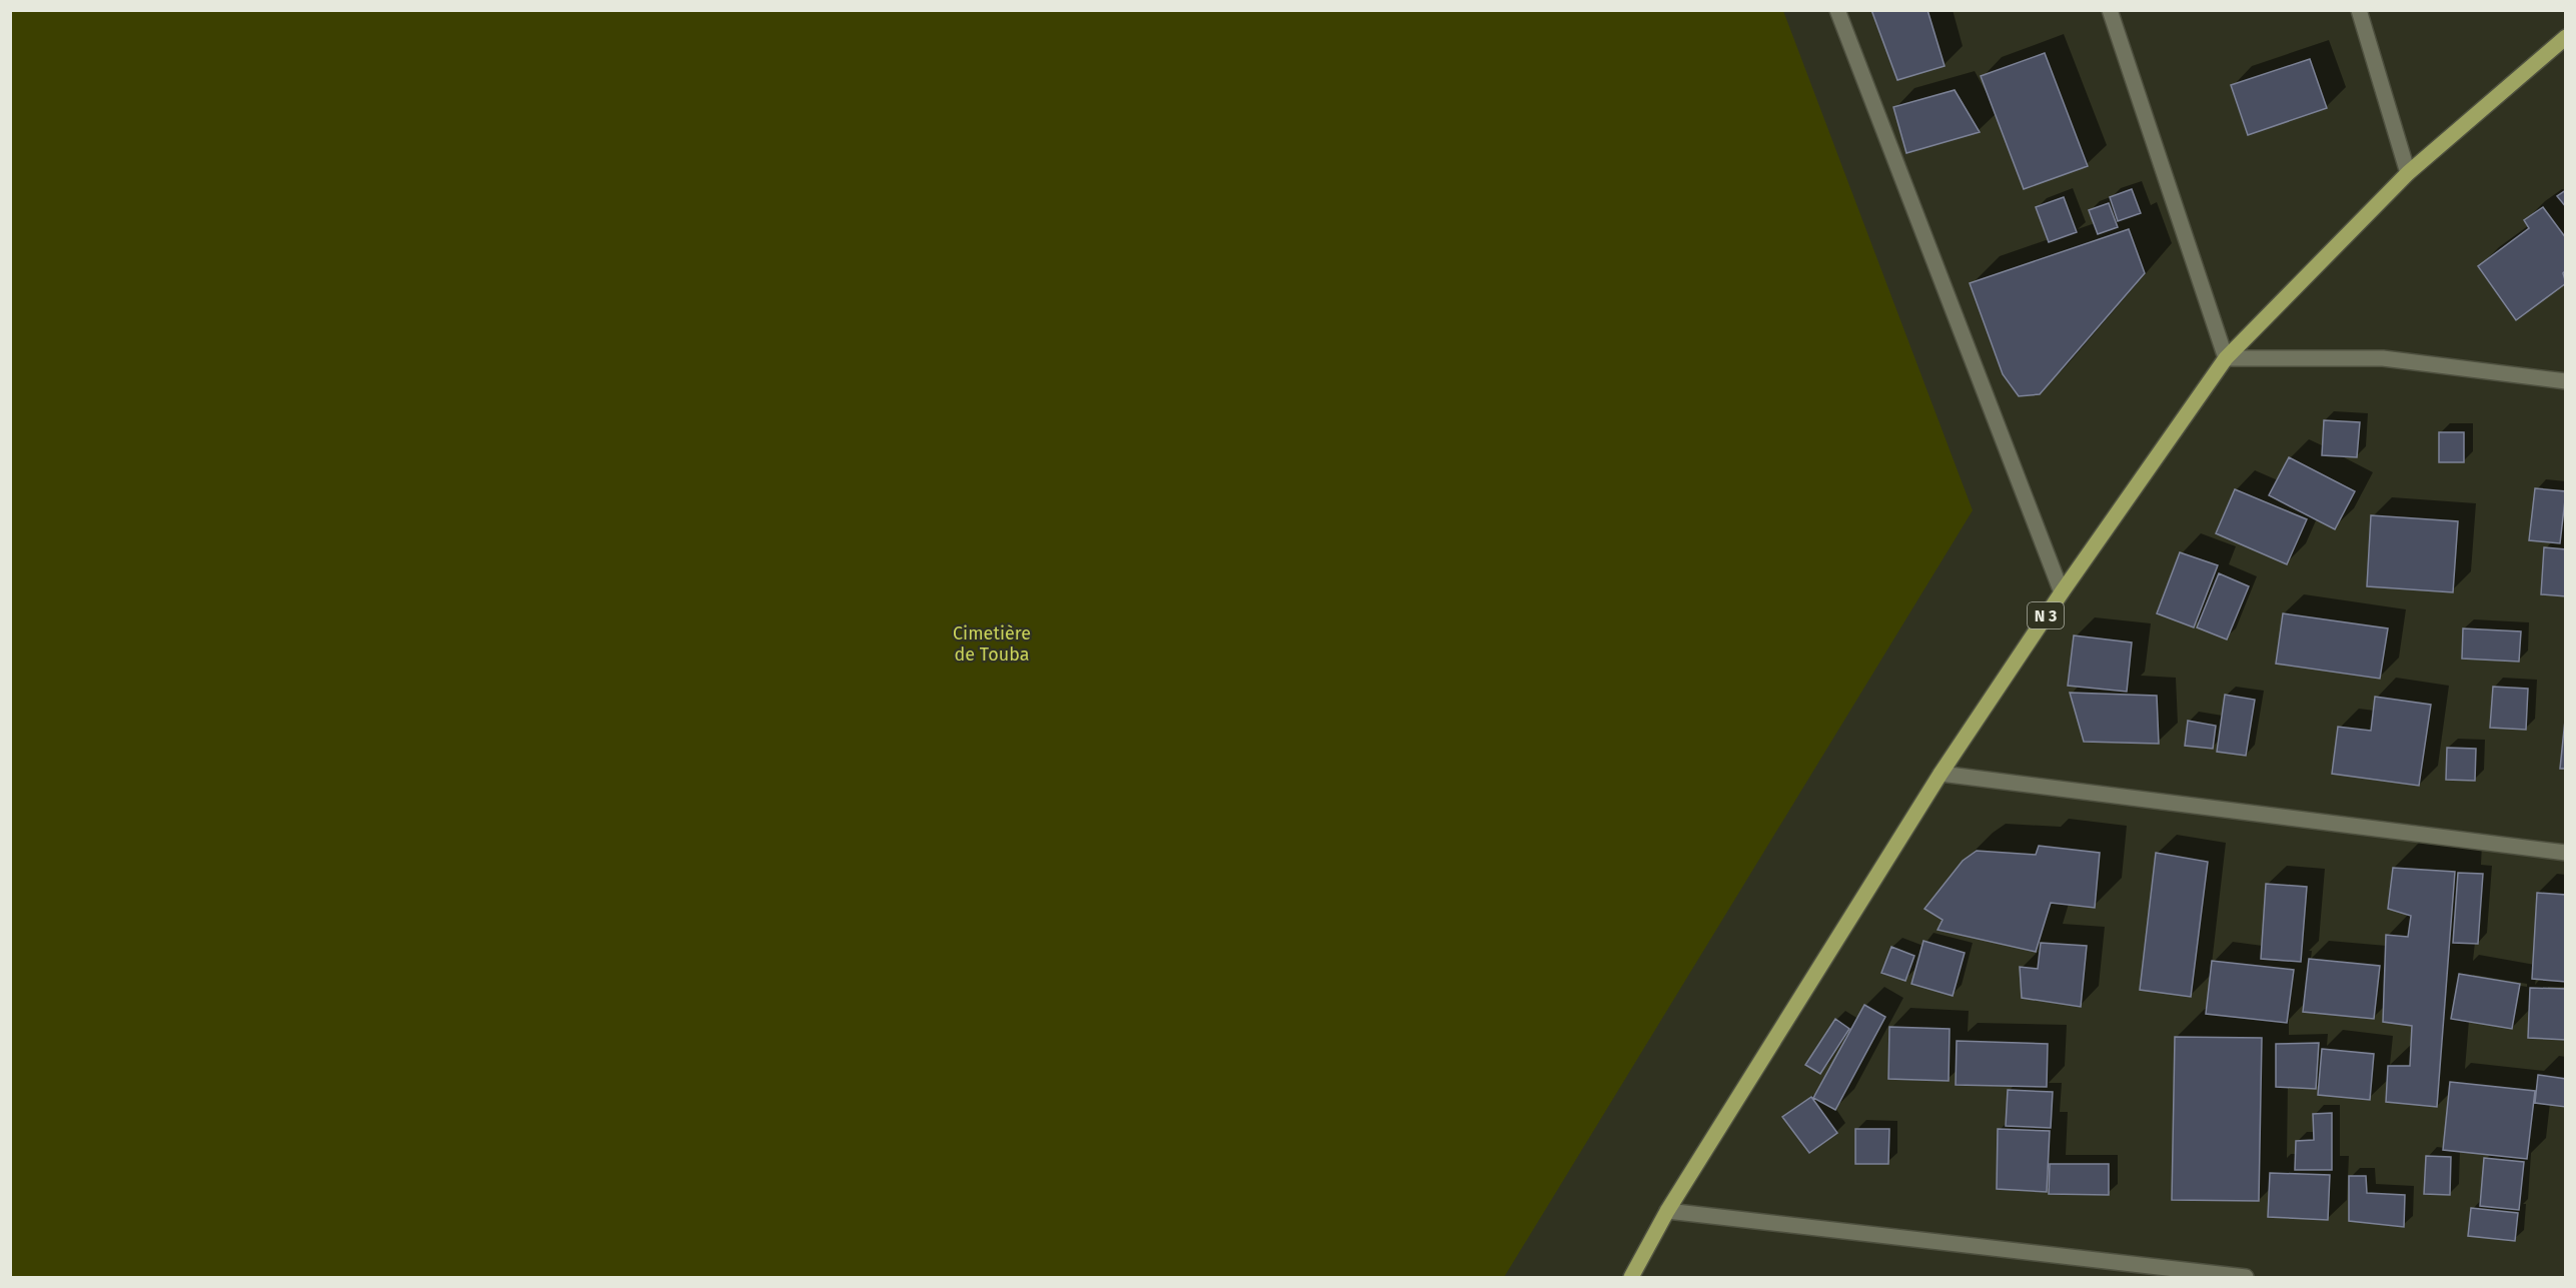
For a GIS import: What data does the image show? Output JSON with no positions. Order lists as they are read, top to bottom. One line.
{"streets":{"main road":["N 3"]},"parks":["Cimetière de Touba"]}
